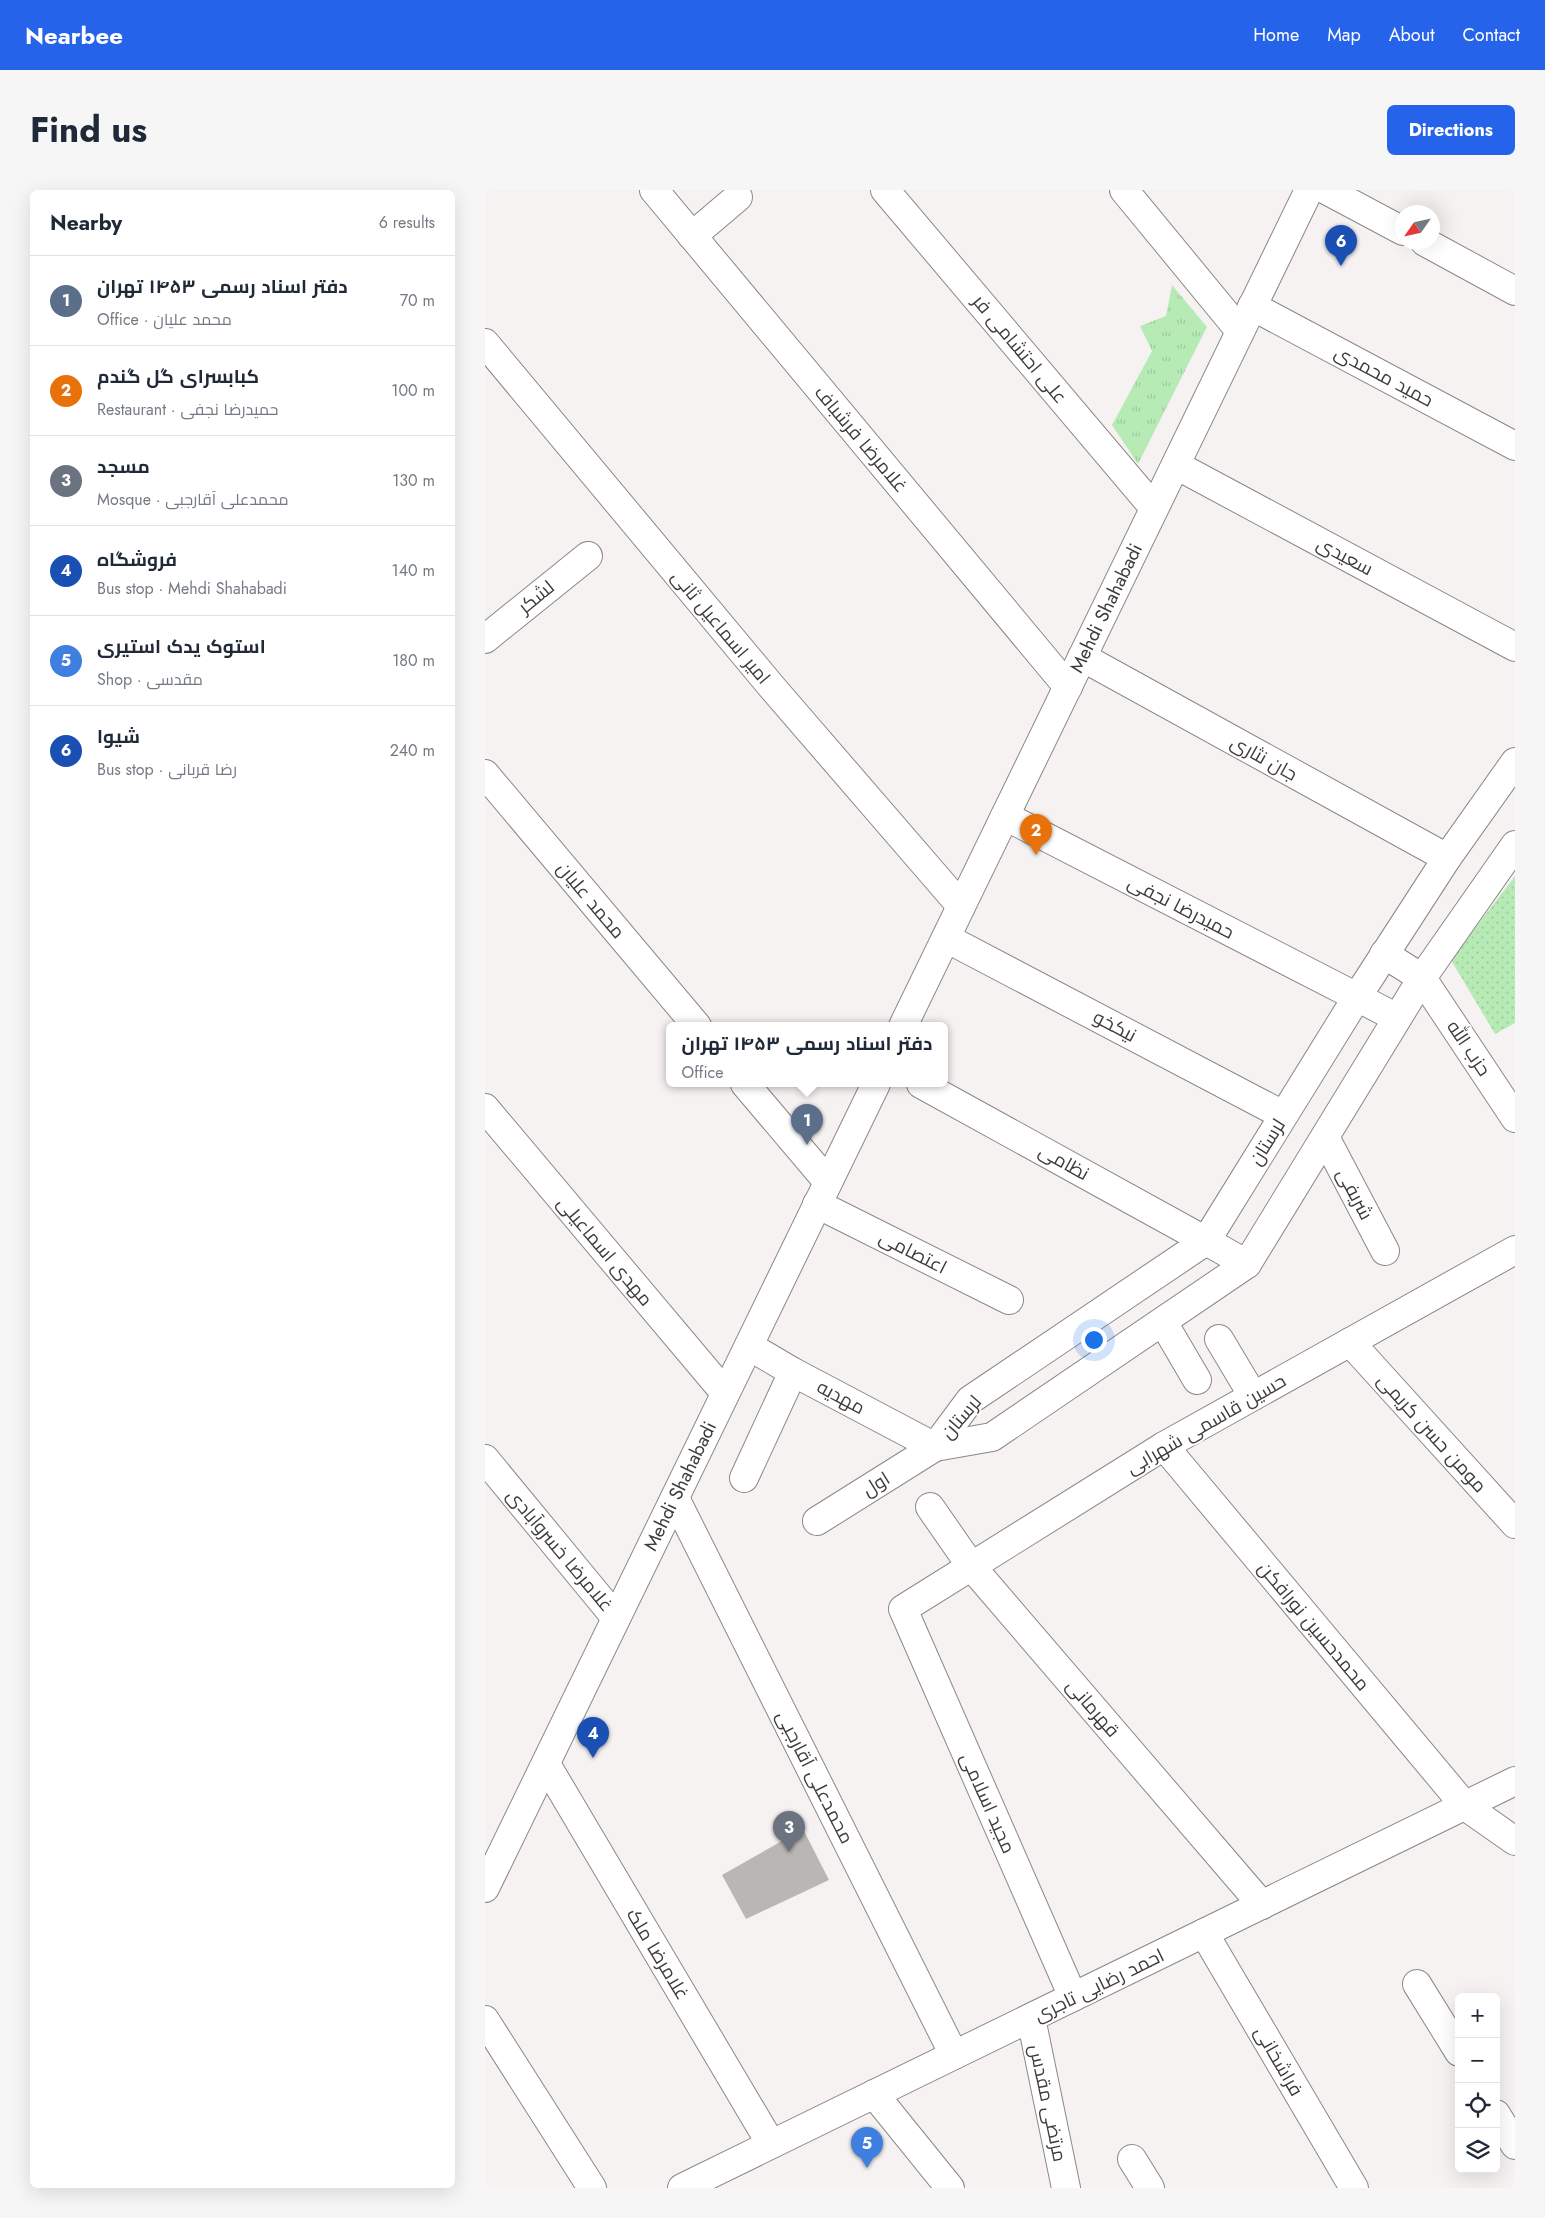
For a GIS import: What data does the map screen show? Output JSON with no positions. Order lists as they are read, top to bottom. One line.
{"streets":{"street":["علی احتشامی فر","حمید محمدی","غلامرضا فرشباف","سعیدی","لشكر","Mehdi Shahabadi","امیر اسماعیل ثانی","جان نثاری","محمد علیان","حمیدرضا نجفی","نیکخو","حزب الله","لرستان","نظامی","شریفی","مهدی اسماعیلی","اعتصامی","مهدیه","حسین قاسمی شهرابی","مومن حسن کریمی","اول","غلامرضا خسروآبادی","محمدحسین نورافکن","قهرمانی","محمدعلی آقارجبی","مجید اسلامی","غلامرضا ملک","احمد رضایی تاجری","فراشخانی","مرتضی مقدس"]},"crossings":[["علی احتشامی فر","Mehdi Shahabadi"],["حمید محمدی","Mehdi Shahabadi"],["غلامرضا فرشباف","Mehdi Shahabadi"],["سعیدی","Mehdi Shahabadi"],["Mehdi Shahabadi","امیر اسماعیل ثانی"],["Mehdi Shahabadi","جان نثاری"],["Mehdi Shahabadi","حمیدرضا نجفی"],["Mehdi Shahabadi","نیکخو"],["Mehdi Shahabadi","مهدی اسماعیلی"],["Mehdi Shahabadi","اعتصامی"],["Mehdi Shahabadi","مهدیه"],["Mehdi Shahabadi","غلامرضا خسروآبادی"],["Mehdi Shahabadi","محمدعلی آقارجبی"],["Mehdi Shahabadi","غلامرضا ملک"],["جان نثاری","لرستان"],["حمیدرضا نجفی","لرستان"],["نیکخو","لرستان"],["حزب الله","لرستان"],["لرستان","نظامی"],["لرستان","شریفی"],["لرستان","مهدیه"],["لرستان","اول"],["مهدیه","اول"],["حسین قاسمی شهرابی","مومن حسن کریمی"],["حسین قاسمی شهرابی","محمدحسین نورافکن"],["حسین قاسمی شهرابی","قهرمانی"],["حسین قاسمی شهرابی","مجید اسلامی"],["محمدحسین نورافکن","احمد رضایی تاجری"],["قهرمانی","احمد رضایی تاجری"],["محمدعلی آقارجبی","احمد رضایی تاجری"],["مجید اسلامی","احمد رضایی تاجری"],["غلامرضا ملک","احمد رضایی تاجری"],["احمد رضایی تاجری","فراشخانی"],["احمد رضایی تاجری","مرتضی مقدس"]],"north":"bottom left","page":{"header":"Nearbee","nav":["Home","Map","About","Contact"],"title":"Find us","buttons":"Directions","heading":["Nearby","6 results"],"pins":["6","2","1","4","3","5"],"list":[{"mark":"1","name":"دفتر اسناد رسمی ۱۴۵۳ تهران","note":"Office · محمد علیان","value":"70 m"},{"mark":"2","name":"کبابسرای گل گندم","note":"Restaurant · حمیدرضا نجفی","value":"100 m"},{"mark":"3","name":"مسجد","note":"Mosque · محمدعلی آقارجبی","value":"130 m"},{"mark":"4","name":"فروشگاه","note":"Bus stop · Mehdi Shahabadi","value":"140 m"},{"mark":"5","name":"استوک یدک استیری","note":"Shop · مقدسی","value":"180 m"},{"mark":"6","name":"شیوا","note":"Bus stop · رضا قربانی","value":"240 m"}],"popup":["دفتر اسناد رسمی ۱۴۵۳ تهران","Office"],"map_buttons":["+","−"]}}
